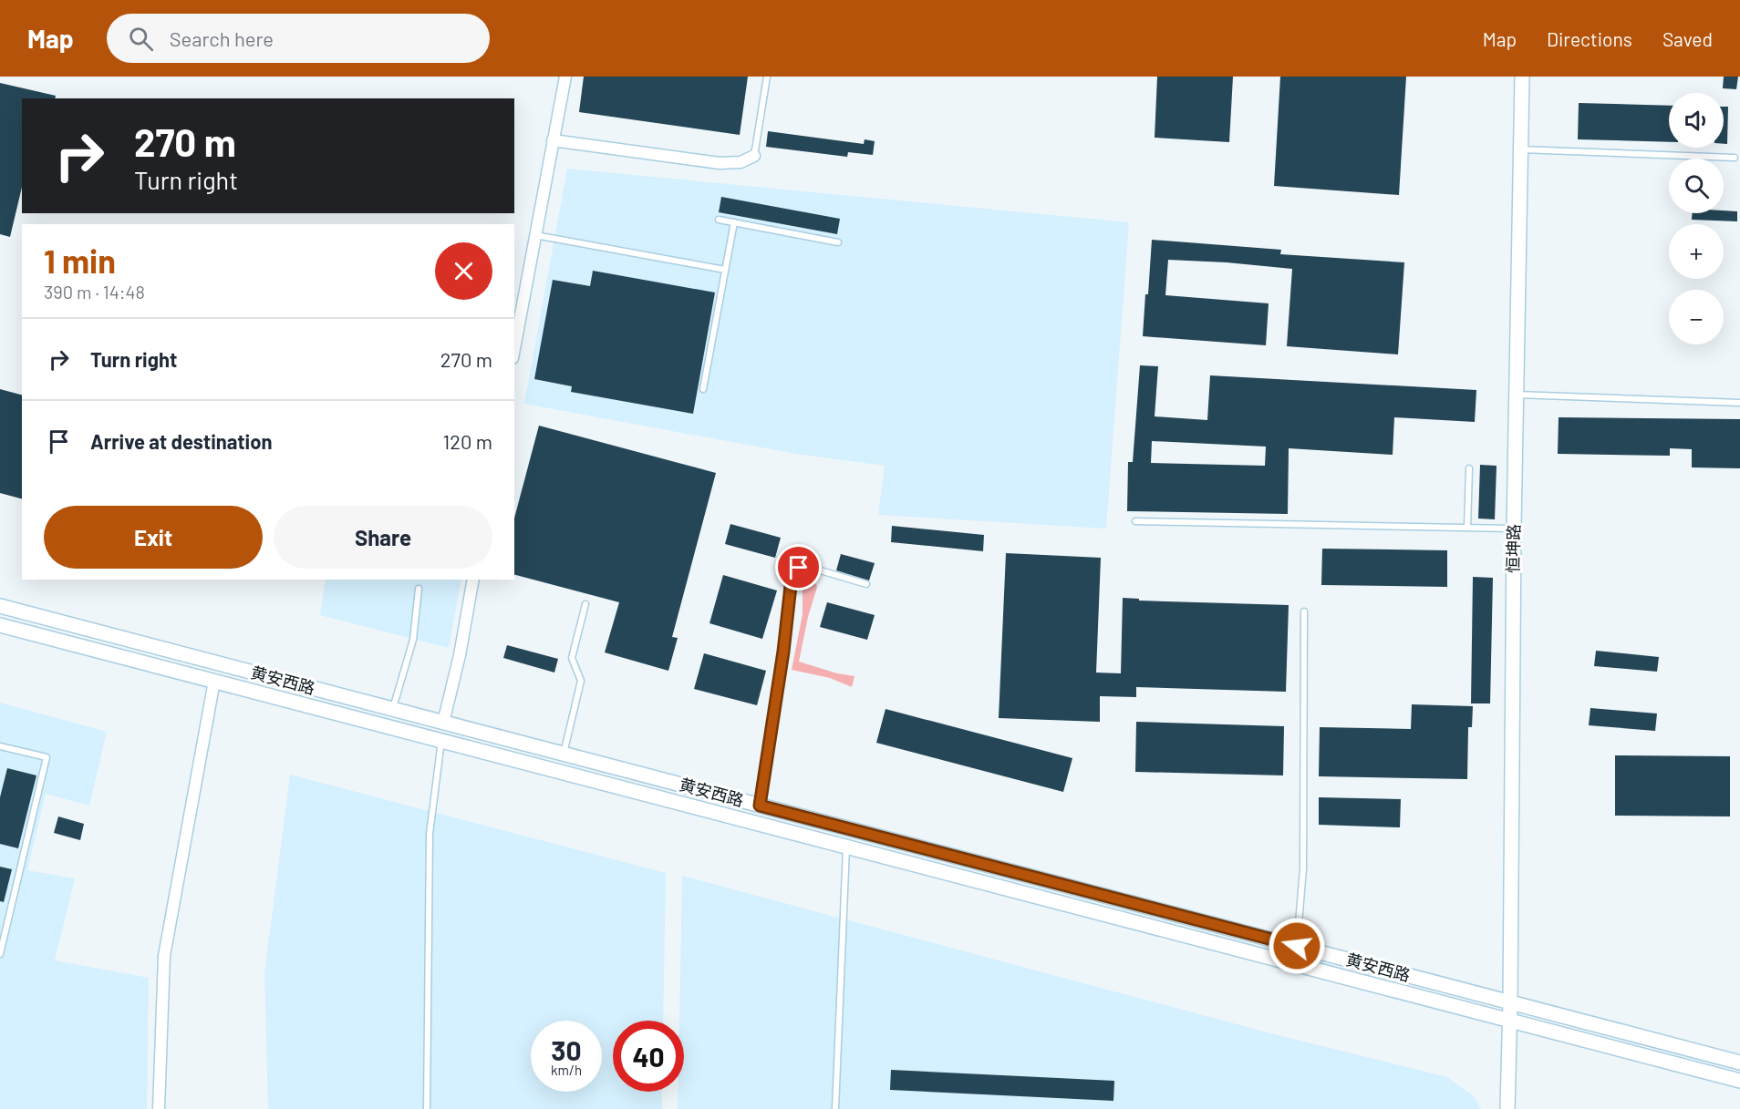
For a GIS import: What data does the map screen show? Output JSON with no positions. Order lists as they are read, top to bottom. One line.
{"streets":{"street":["恒坤路","黄安西路"]},"crossings":[["恒坤路","黄安西路"]],"page":{"header":"Map","search":"Search here","nav":["Map","Directions","Saved"],"map_buttons":["+","−"],"turn":["270 m","Turn right"],"heading":["1 min","390 m · 14:48"],"list":[{"name":"Turn right","value":"270 m"},{"name":"Arrive at destination","value":"120 m"}],"buttons":["Exit","Share"],"speed":"30 km/h","limit":"40"}}
